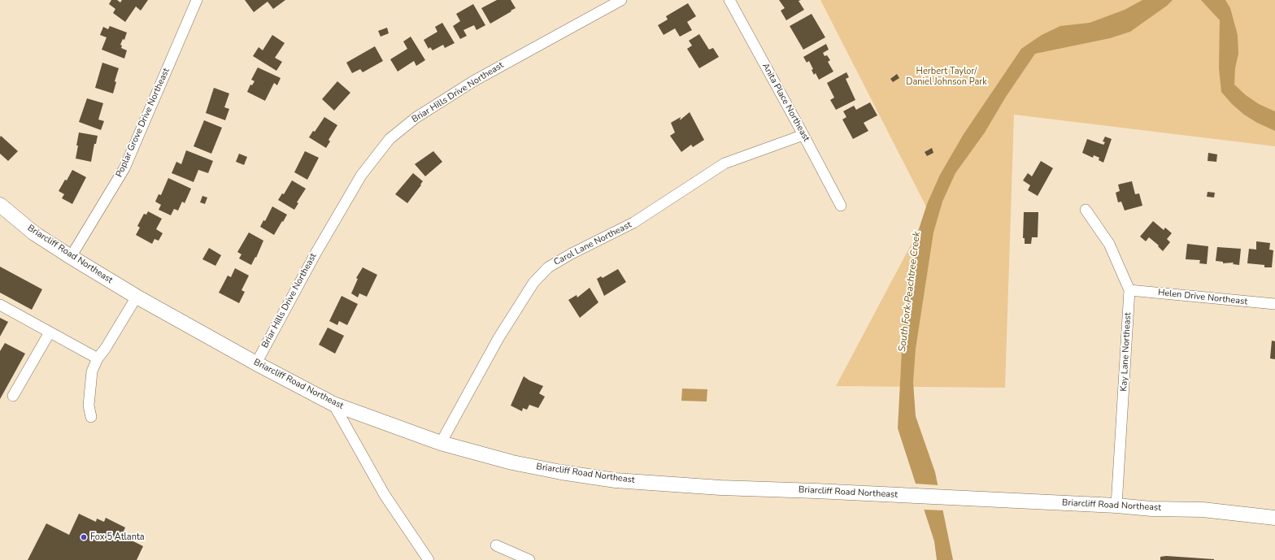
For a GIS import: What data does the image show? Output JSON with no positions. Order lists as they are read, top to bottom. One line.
{"streets":{"main road":["Briarcliff Road Northeast"],"street":["Briar Hills Drive Northeast","Anita Place Northeast","Poplar Grove Drive Northeast","Carol Lane Northeast","Helen Drive Northeast","Kay Lane Northeast"]},"crossings":[["Briar Hills Drive Northeast","Briarcliff Road Northeast"],["Anita Place Northeast","Carol Lane Northeast"],["Poplar Grove Drive Northeast","Briarcliff Road Northeast"],["Carol Lane Northeast","Briarcliff Road Northeast"],["Briarcliff Road Northeast","Kay Lane Northeast"],["Helen Drive Northeast","Kay Lane Northeast"]],"water":["South Fork Peachtree Creek"],"parks":["Herbert Taylor/ Daniel Johnson Park"],"places":["Fox 5 Atlanta"]}
